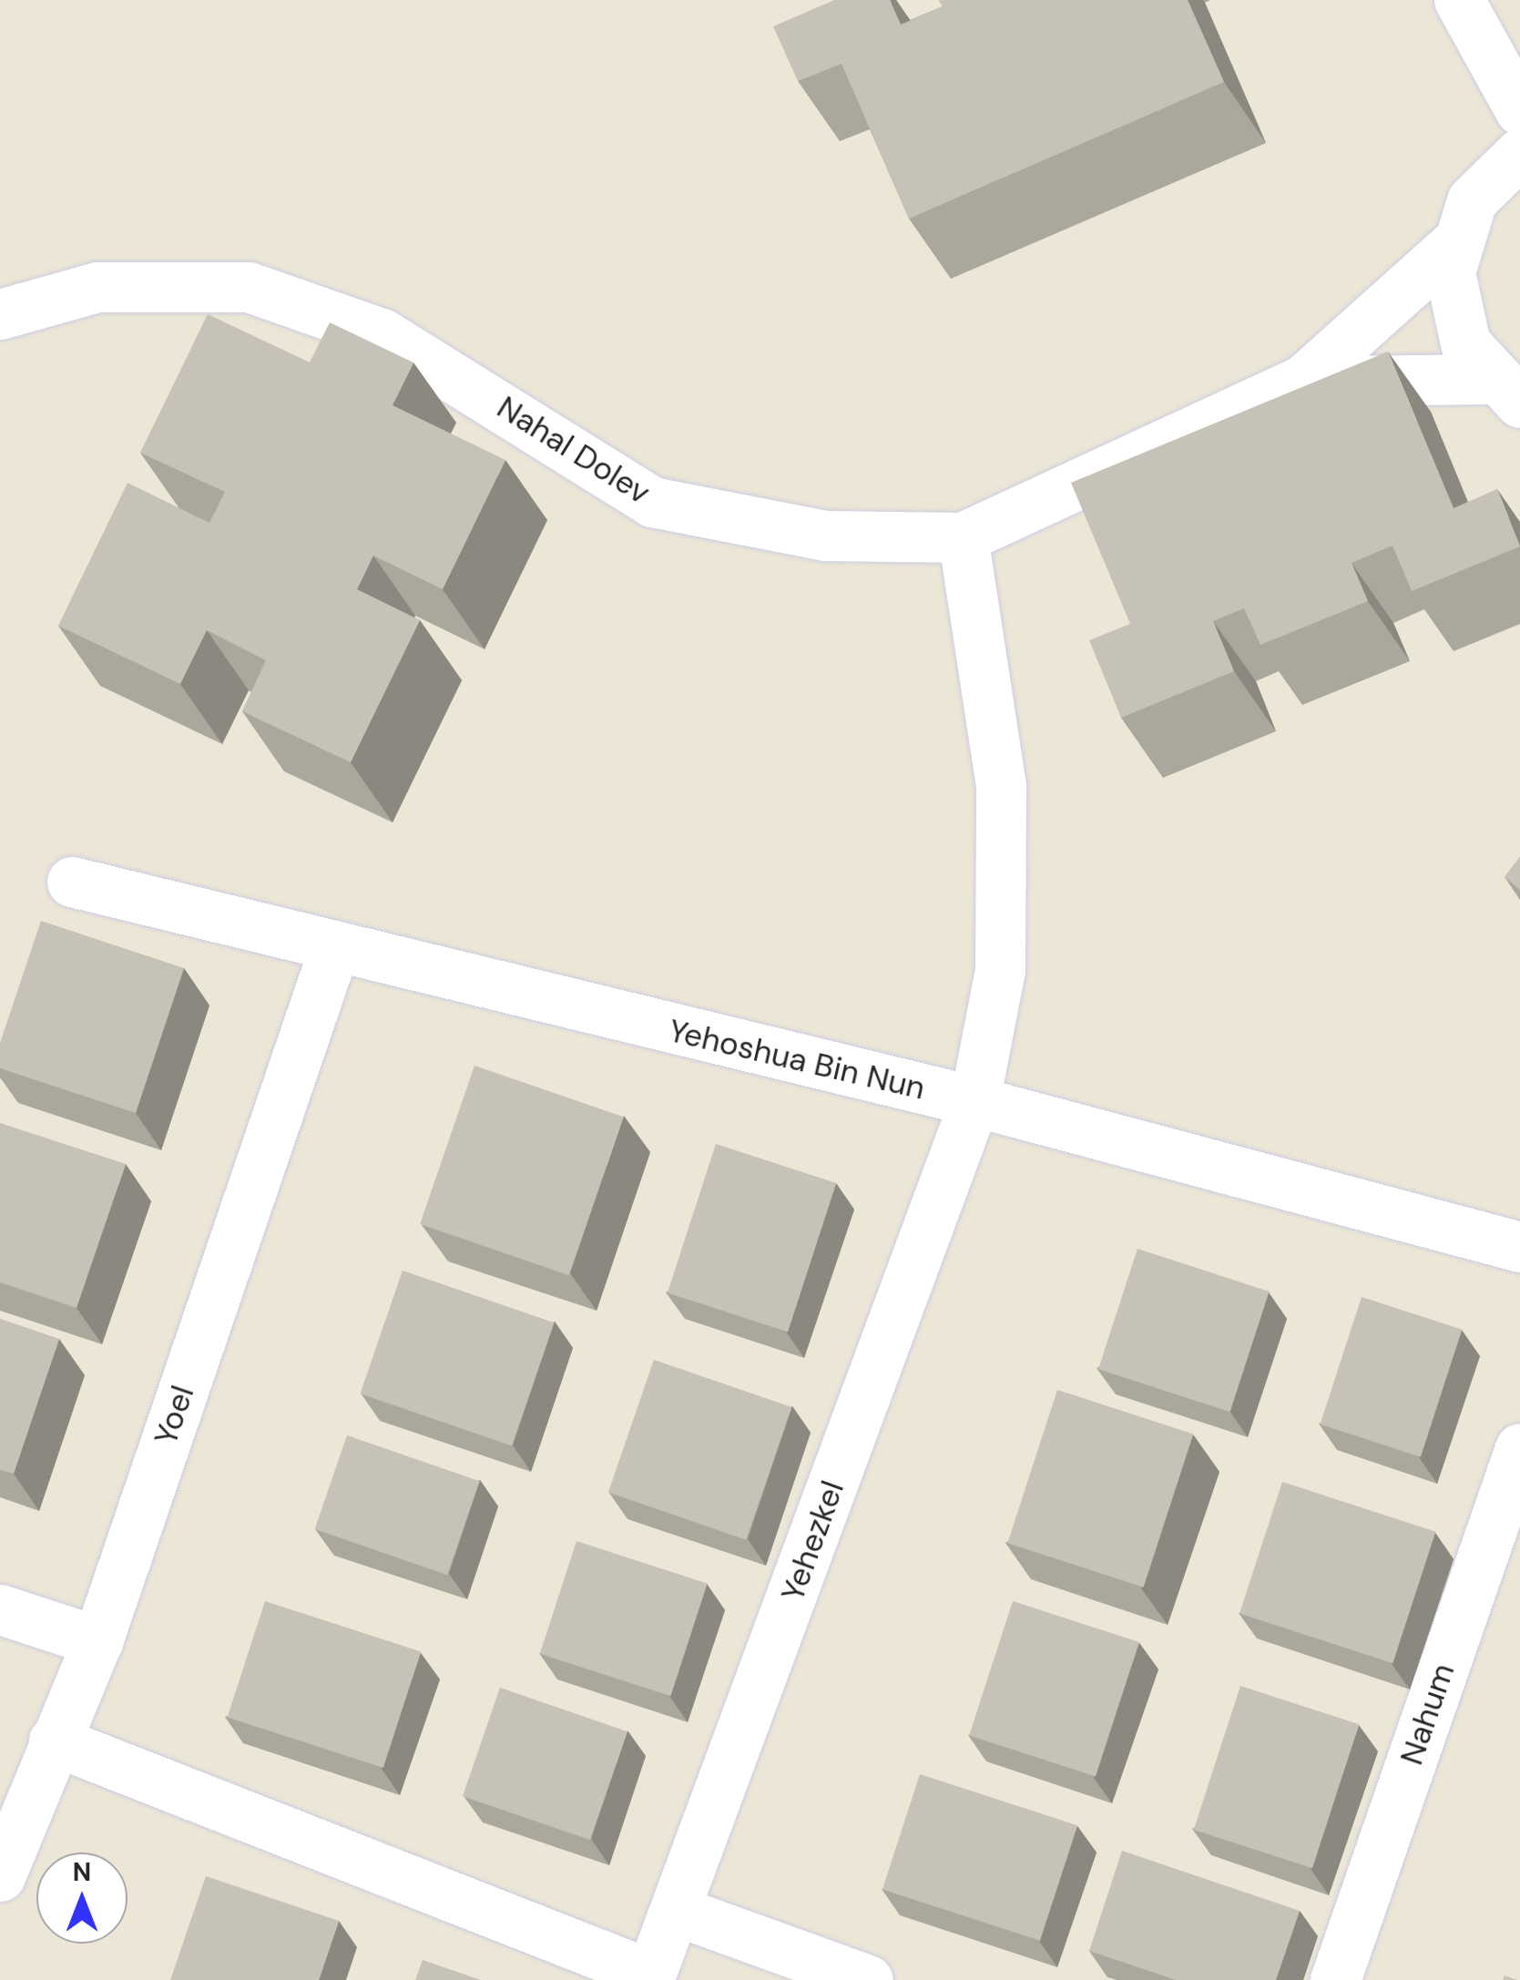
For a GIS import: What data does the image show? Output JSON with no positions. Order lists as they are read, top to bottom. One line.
{"streets":{"street":["Nahal Dolev","Yehoshua Bin Nun","Yoel","Yehezkel","Nahum"]},"crossings":[["Nahal Dolev","Yehezkel"],["Yehoshua Bin Nun","Yoel"],["Yehoshua Bin Nun","Yehezkel"]],"north":"top"}
